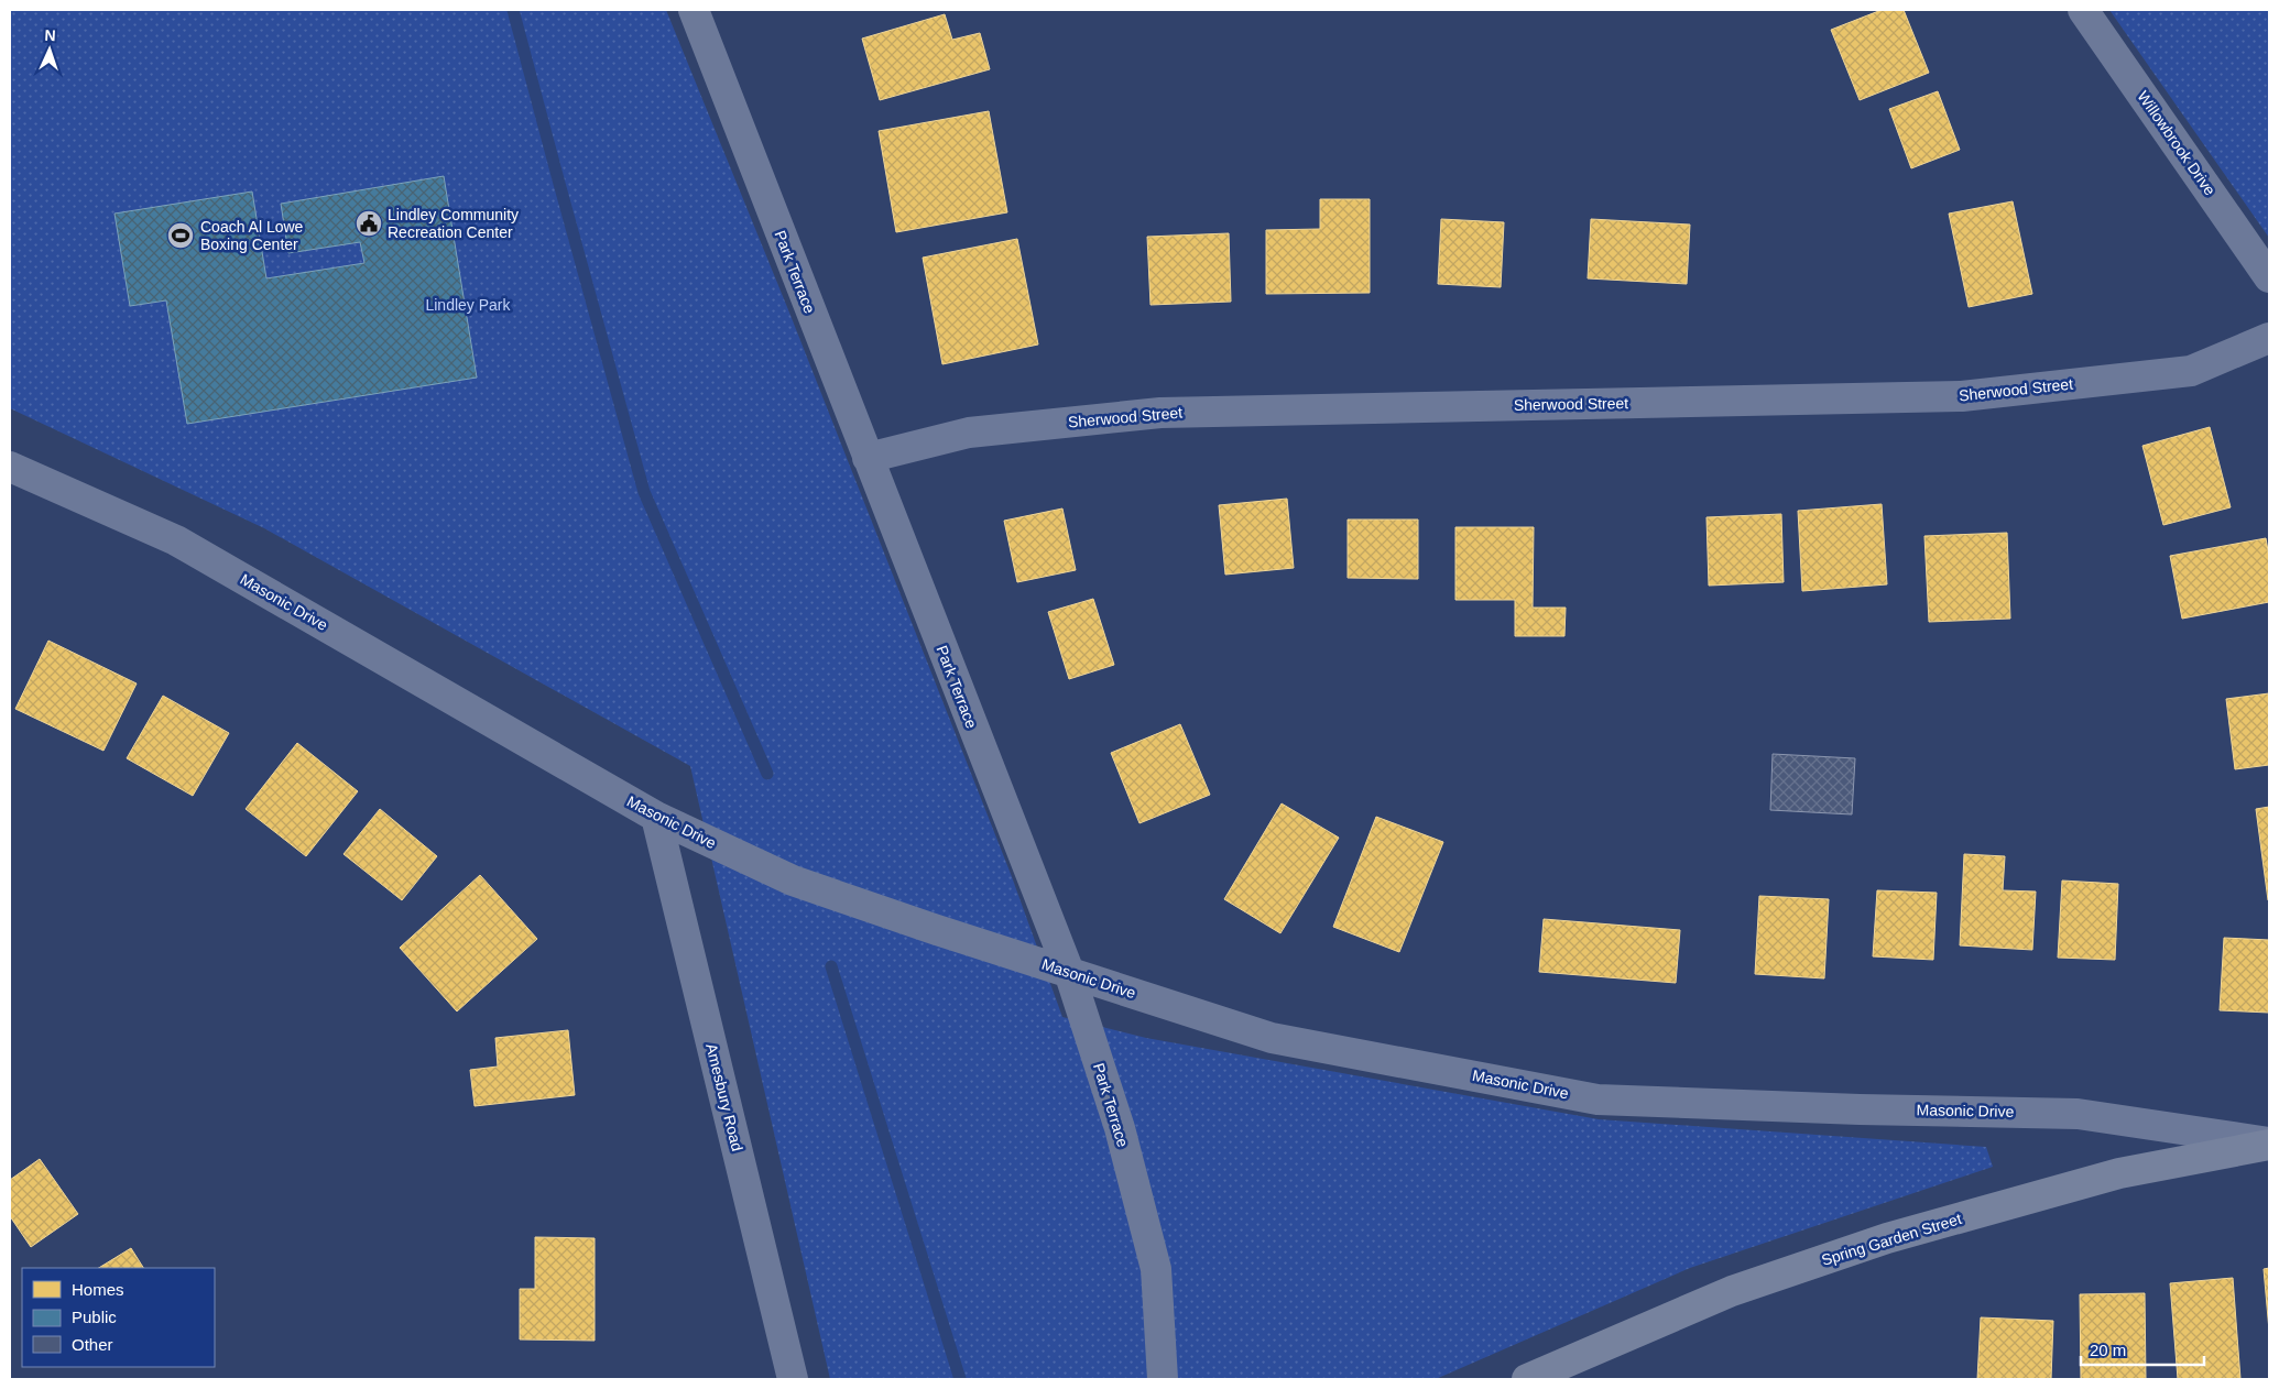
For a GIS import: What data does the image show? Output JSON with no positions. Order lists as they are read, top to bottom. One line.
{"streets":{"main road":["Spring Garden Street"],"street":["Willowbrook Drive","Park Terrace","Sherwood Street","Masonic Drive","Amesbury Road"]},"crossings":[["Park Terrace","Sherwood Street"],["Park Terrace","Masonic Drive"],["Masonic Drive","Amesbury Road"],["Masonic Drive","Spring Garden Street"]],"parks":["Lindley Park"],"places":{"public building":["Lindley Community Recreation Center"],"sports":["Coach Al Lowe Boxing Center"]},"legend":["Homes","Public","Other"],"scale_bar":"20 m","north":"top"}
